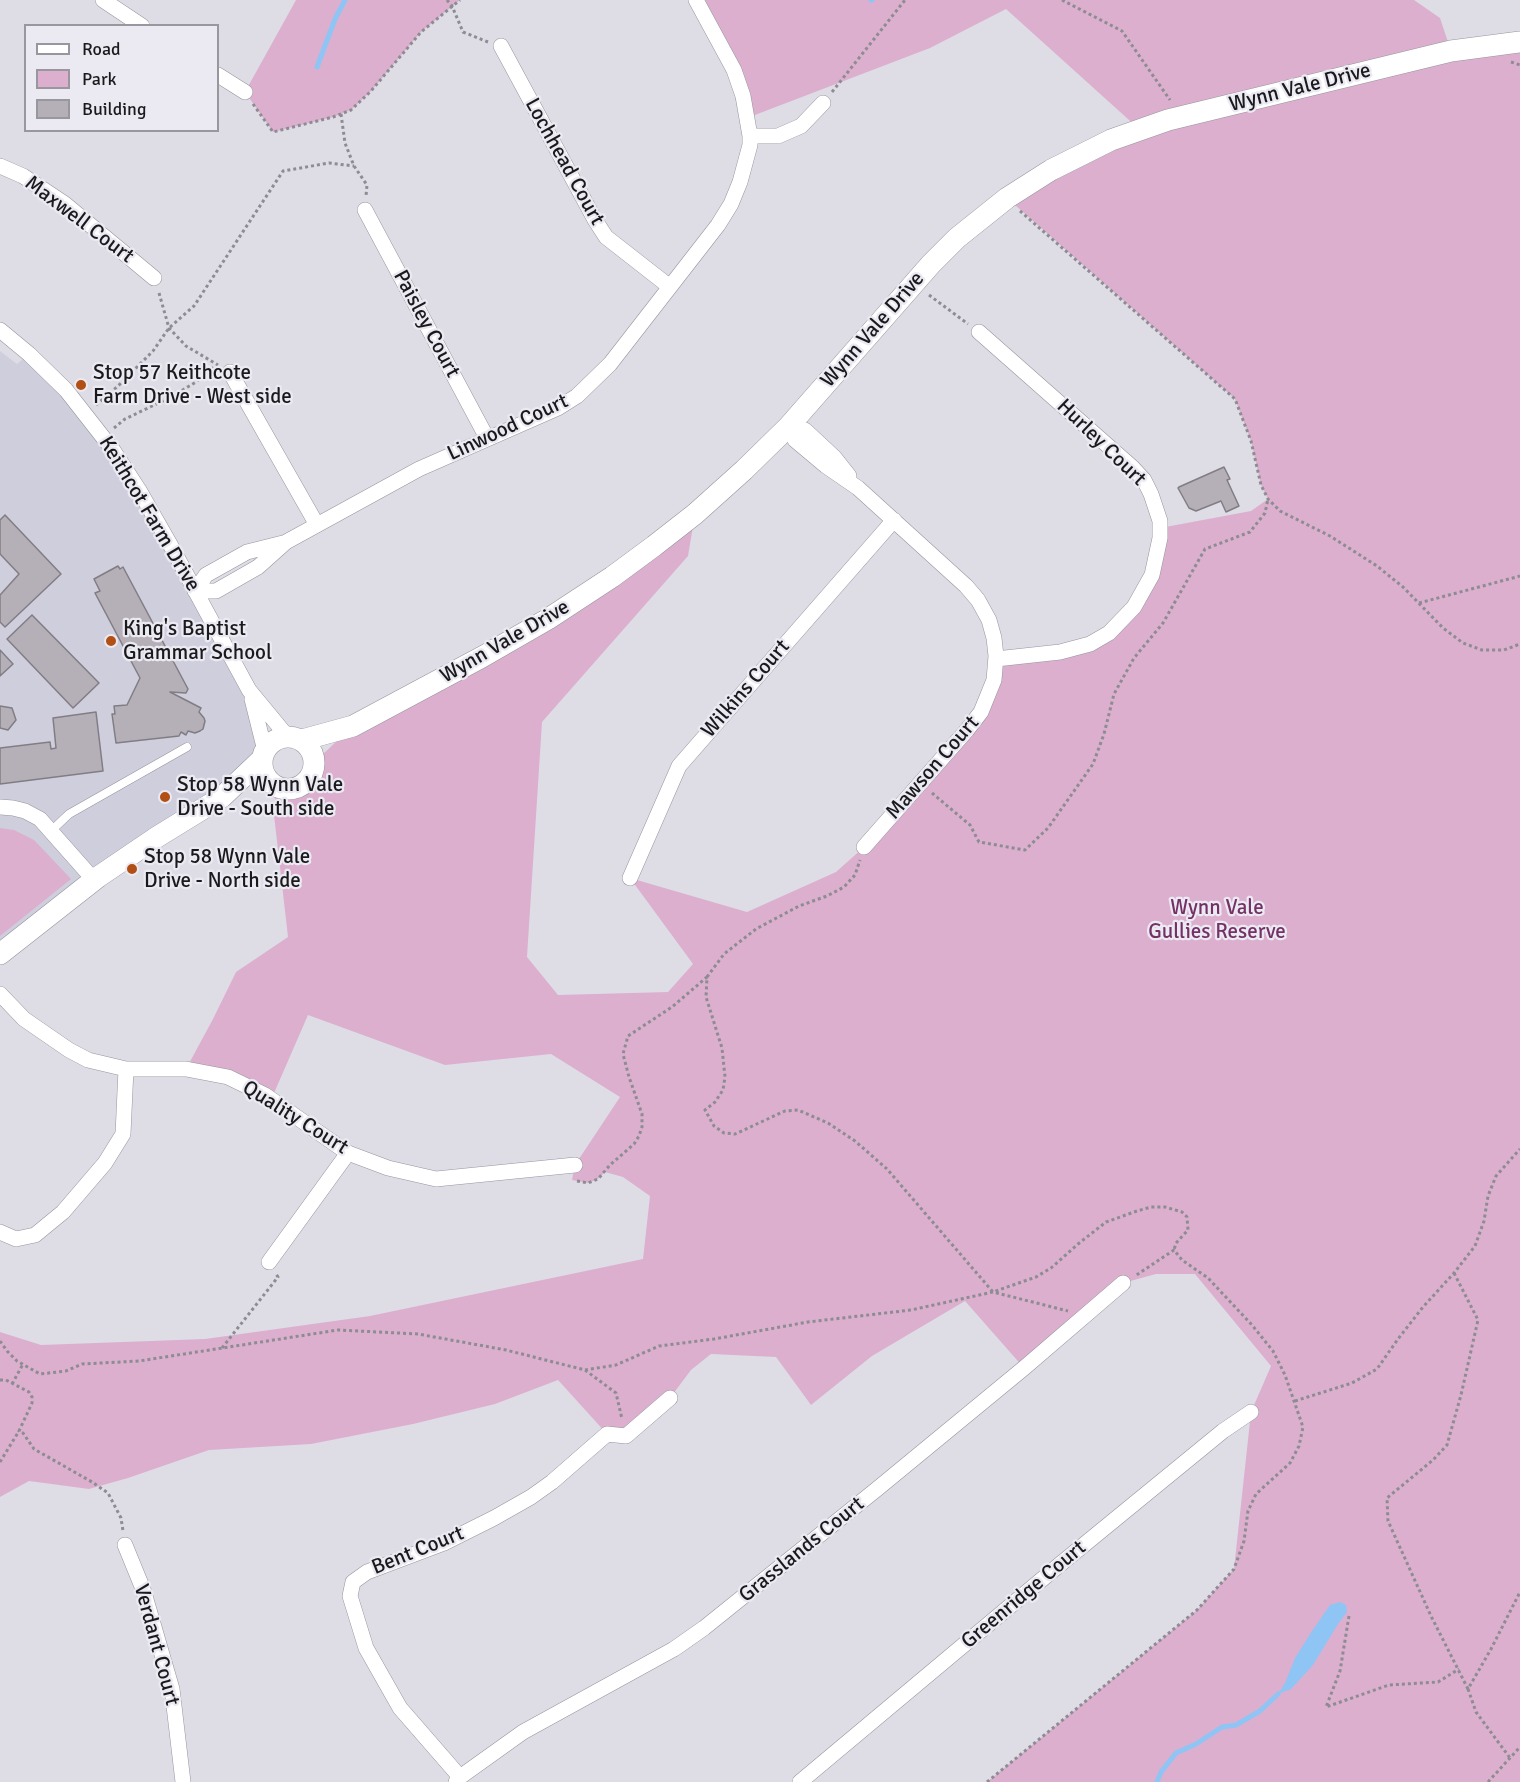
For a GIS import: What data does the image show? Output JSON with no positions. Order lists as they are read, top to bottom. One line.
{"streets":{"main road":["Wynn Vale Drive"],"street":["Lochhead Court","Maxwell Court","Paisley Court","Linwood Court","Hurley Court","Keithcot Farm Drive","Wilkins Court","Mawson Court","Quality Court","Grasslands Court","Bent Court","Greenridge Court","Verdant Court"]},"crossings":[["Wynn Vale Drive","Keithcot Farm Drive"],["Wynn Vale Drive","Mawson Court"],["Lochhead Court","Linwood Court"],["Paisley Court","Linwood Court"],["Linwood Court","Keithcot Farm Drive"],["Hurley Court","Mawson Court"],["Wilkins Court","Mawson Court"],["Grasslands Court","Bent Court"]],"parks":["Wynn Vale Gullies Reserve"],"places":["Stop 57 Keithcote Farm Drive - West side","King's Baptist Grammar School","Stop 58 Wynn Vale Drive - South side","Stop 58 Wynn Vale Drive - North side"],"legend":["Road","Park","Building"]}
